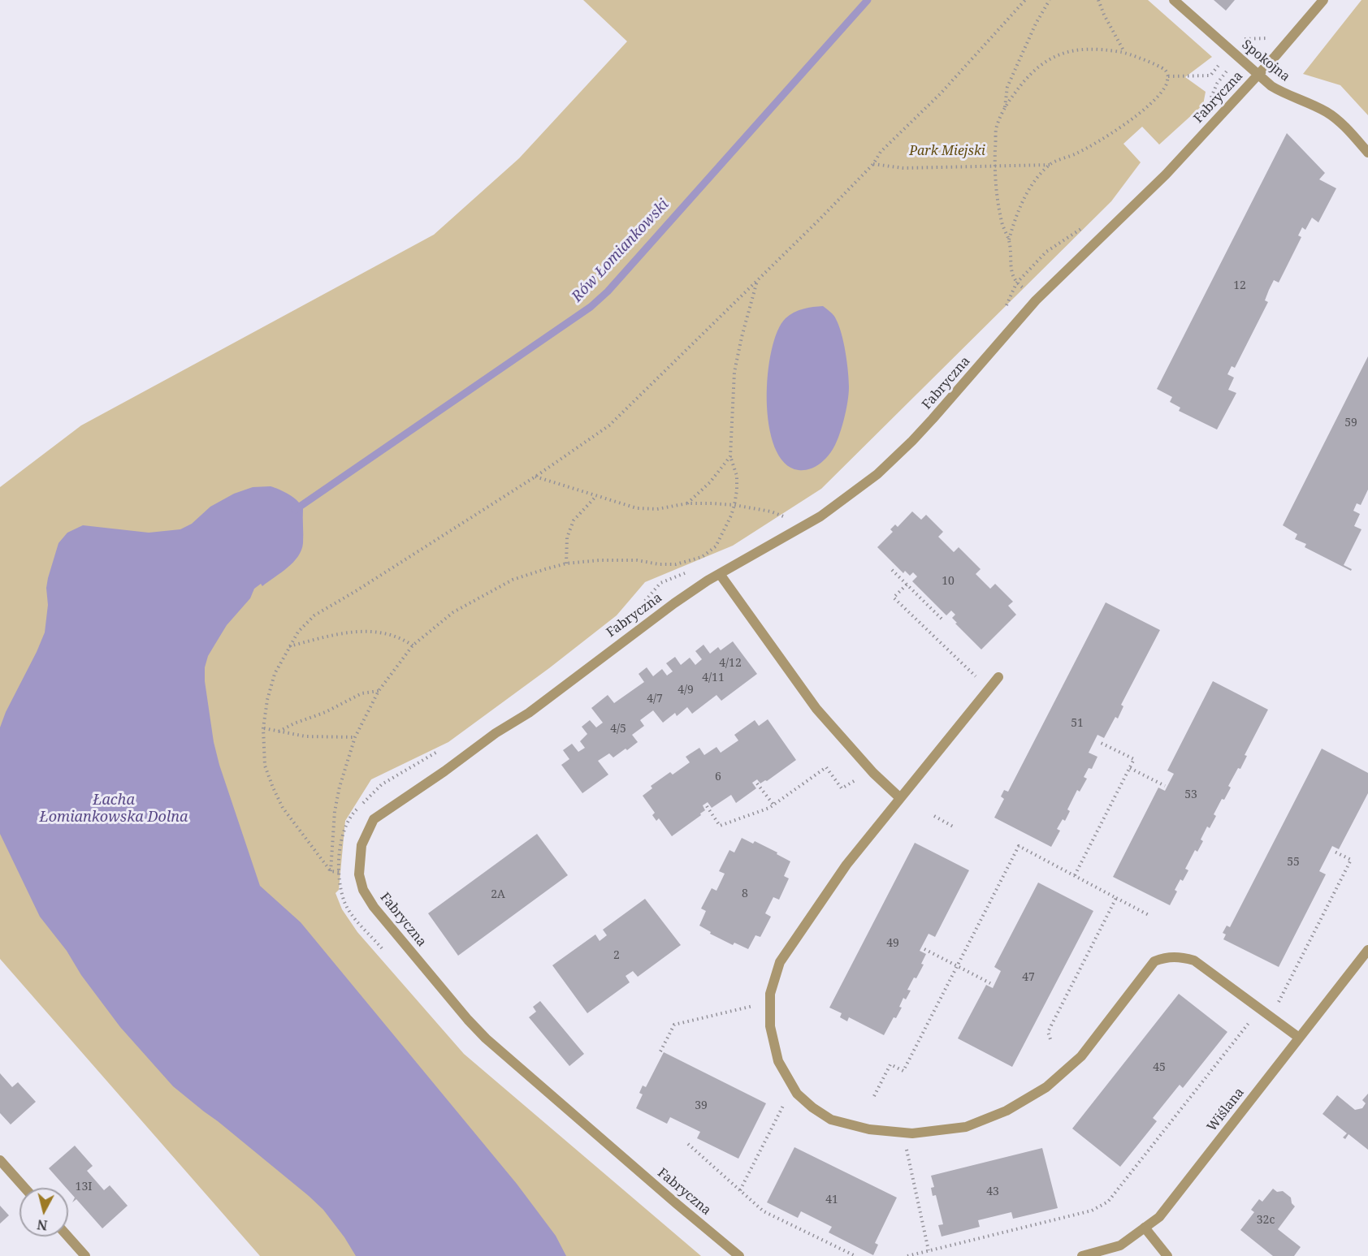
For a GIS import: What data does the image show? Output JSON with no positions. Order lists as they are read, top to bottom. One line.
{"streets":{"street":["Spokojna","Fabryczna","Wiślana"]},"crossings":[["Spokojna","Fabryczna"]],"water":["Rów Łomiankowski","Łacha Łomiankowska Dolna"],"parks":["Park Miejski"],"house_numbers":["12","59","10","4/12","4/11","4/9","4/7","51","4/5","6","53","55","8","2A","49","2","47","45","39","13I","43","41","32c"],"north":"bottom"}
